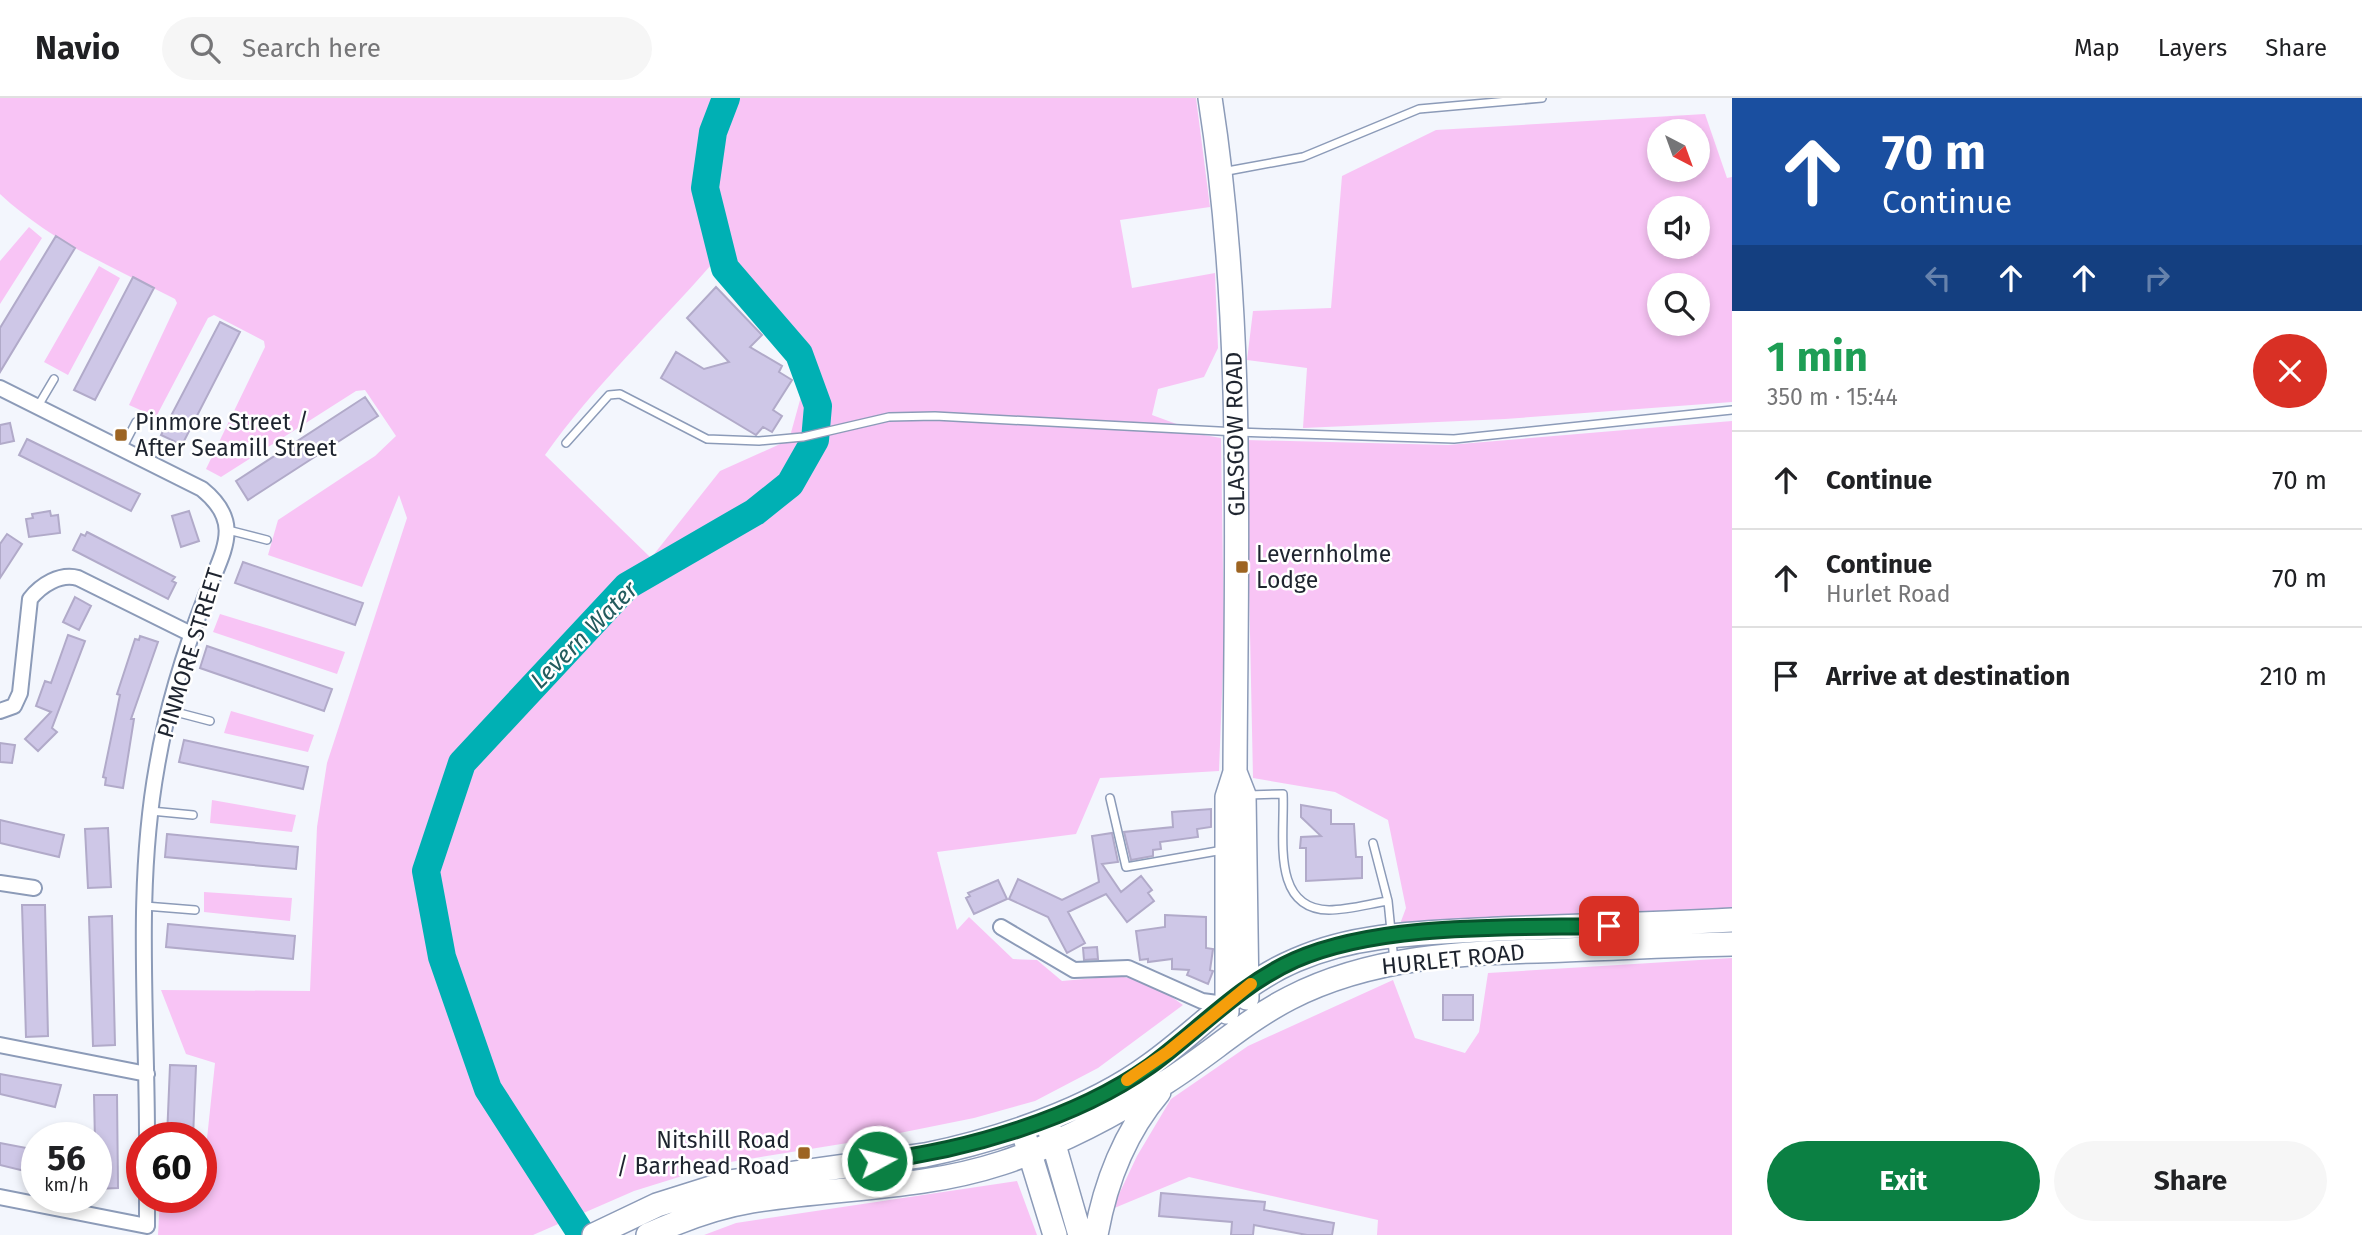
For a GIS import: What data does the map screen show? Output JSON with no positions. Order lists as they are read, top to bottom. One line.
{"streets":{"main road":["GLASGOW ROAD","HURLET ROAD"],"street":["PINMORE STREET"]},"crossings":[["GLASGOW ROAD","HURLET ROAD"]],"water":["Levern Water"],"places":{"transit":["Pinmore Street / After Seamill Street","Levernholme Lodge","Nitshill Road / Barrhead Road"]},"north":"bottom right","page":{"header":"Navio","search":"Search here","nav":["Map","Layers","Share"],"turn":["70 m","Continue"],"heading":["1 min","350 m · 15:44"],"list":[{"name":"Continue","value":"70 m"},{"name":"Continue","note":"Hurlet Road","value":"70 m"},{"name":"Arrive at destination","value":"210 m"}],"speed":"56 km/h","limit":"60","buttons":["Exit","Share"]}}
